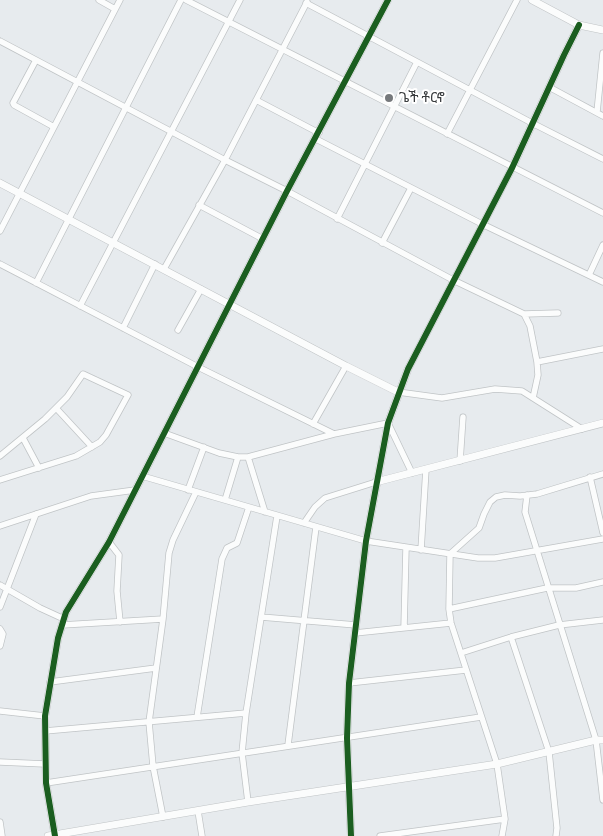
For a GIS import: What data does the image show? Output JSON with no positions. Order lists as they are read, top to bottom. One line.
{"places":["ጌች ቶርኖ"]}
